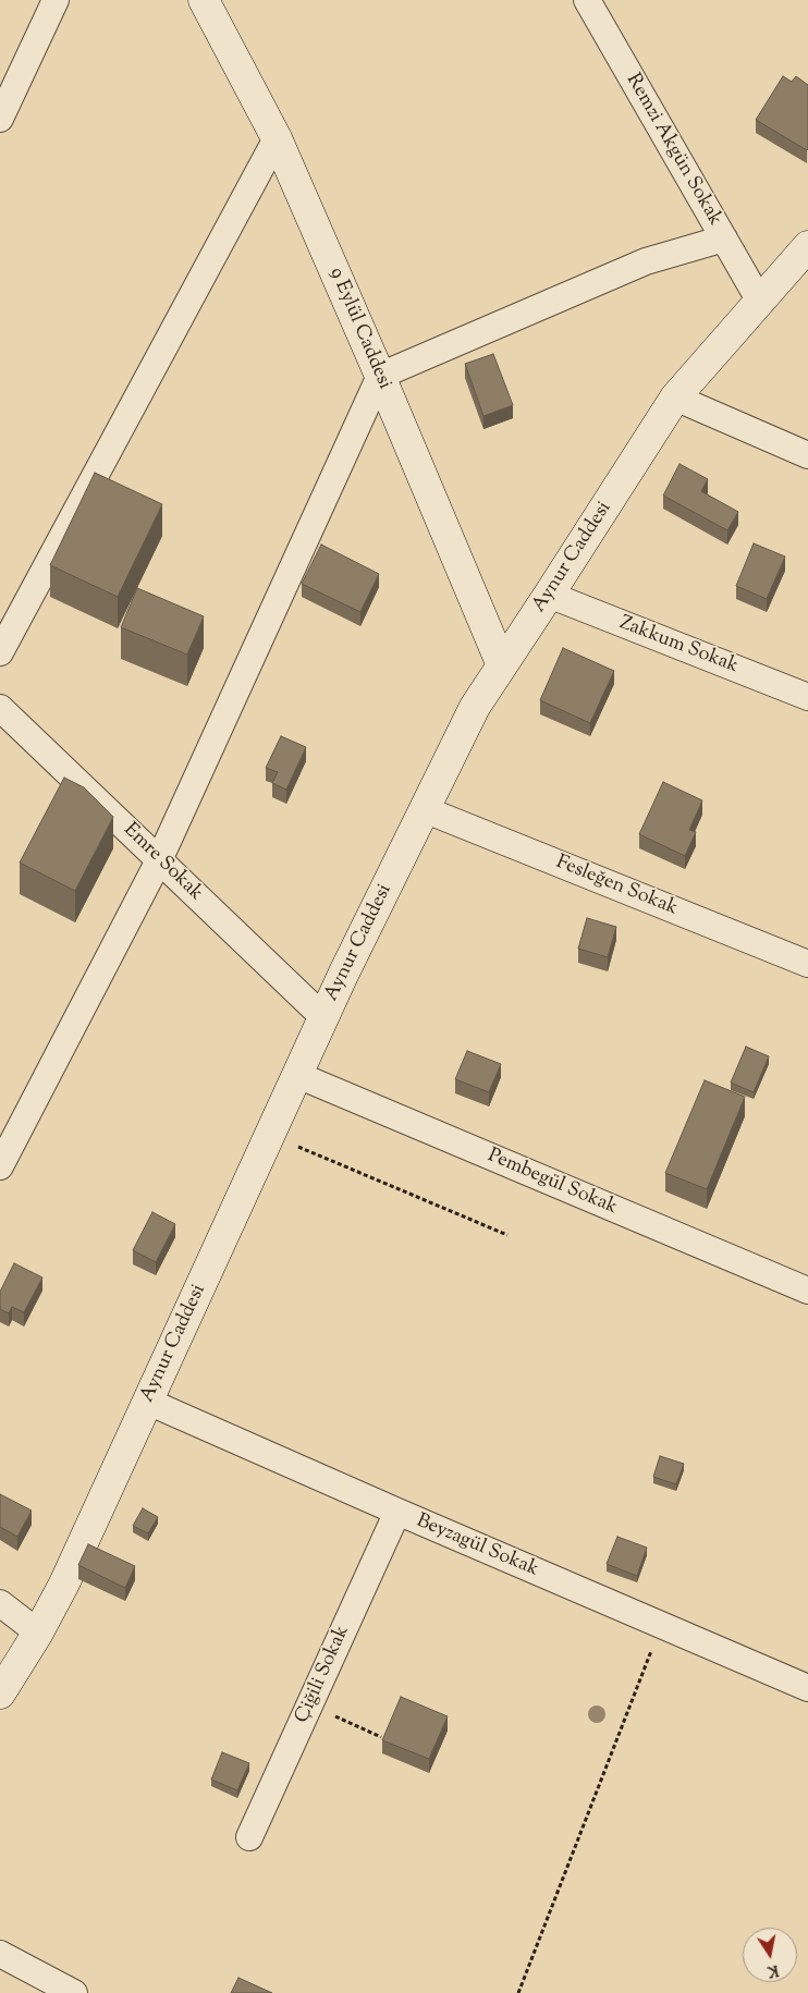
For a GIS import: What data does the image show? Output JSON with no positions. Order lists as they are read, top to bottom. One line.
{"streets":{"street":["Remzi Akgün Sokak","9 Eylül Caddesi","Aynur Caddesi","Zakkum Sokak","Emre Sokak","Fesleğen Sokak","Pembegül Sokak","Beyzagül Sokak","Çiğili Sokak"]},"crossings":[["Remzi Akgün Sokak","Aynur Caddesi"],["9 Eylül Caddesi","Aynur Caddesi"],["Aynur Caddesi","Zakkum Sokak"],["Aynur Caddesi","Emre Sokak"],["Aynur Caddesi","Fesleğen Sokak"],["Aynur Caddesi","Pembegül Sokak"],["Aynur Caddesi","Beyzagül Sokak"],["Beyzagül Sokak","Çiğili Sokak"]],"north":"bottom"}
